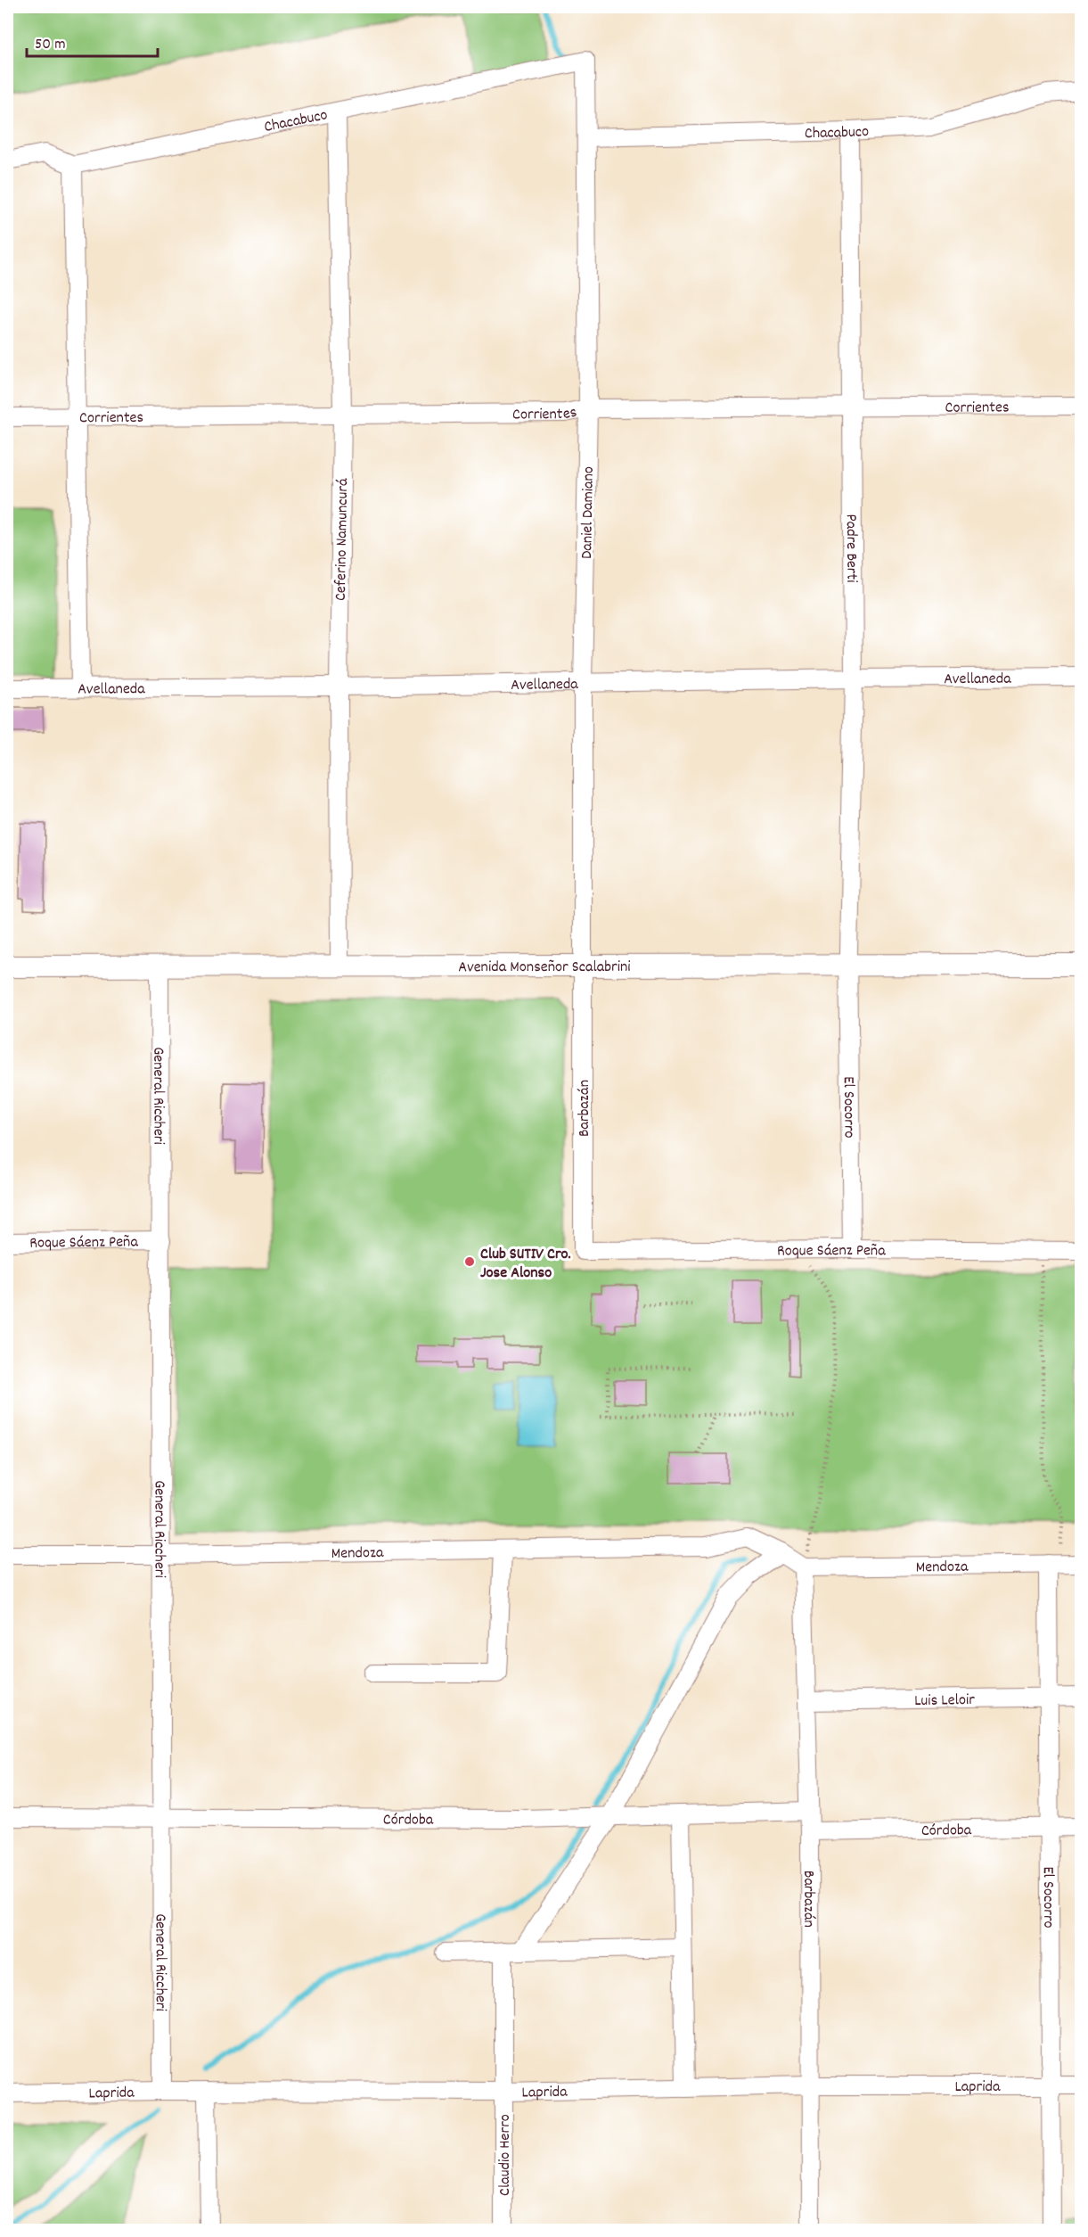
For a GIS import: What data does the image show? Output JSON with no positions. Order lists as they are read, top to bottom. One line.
{"streets":{"main road":["Avenida Monseñor Scalabrini"],"street":["Chacabuco","Corrientes","Daniel Damiano","Ceferino Namuncurá","Padre Berti","Avellaneda","General Riccheri","El Socorro","Barbazán","Roque Sáenz Peña","Mendoza","Luis Leloir","Córdoba","Laprida","Claudio Herro"]},"crossings":[["Chacabuco","Daniel Damiano"],["Chacabuco","Ceferino Namuncurá"],["Chacabuco","Padre Berti"],["Corrientes","Daniel Damiano"],["Corrientes","Ceferino Namuncurá"],["Corrientes","Padre Berti"],["Daniel Damiano","Avellaneda"],["Daniel Damiano","Avenida Monseñor Scalabrini"],["Daniel Damiano","Barbazán"],["Ceferino Namuncurá","Avellaneda"],["Ceferino Namuncurá","Avenida Monseñor Scalabrini"],["Padre Berti","Avellaneda"],["Padre Berti","Avenida Monseñor Scalabrini"],["Padre Berti","El Socorro"],["Avenida Monseñor Scalabrini","General Riccheri"],["Avenida Monseñor Scalabrini","El Socorro"],["Avenida Monseñor Scalabrini","Barbazán"],["General Riccheri","Roque Sáenz Peña"],["General Riccheri","Mendoza"],["General Riccheri","Córdoba"],["General Riccheri","Laprida"],["El Socorro","Roque Sáenz Peña"],["El Socorro","Mendoza"],["El Socorro","Luis Leloir"],["El Socorro","Córdoba"],["El Socorro","Laprida"],["Barbazán","Roque Sáenz Peña"],["Barbazán","Mendoza"],["Barbazán","Luis Leloir"],["Barbazán","Córdoba"],["Barbazán","Laprida"],["Laprida","Claudio Herro"]],"places":["Club SUTIV Cro. Jose Alonso"],"scale_bar":"50 m"}
